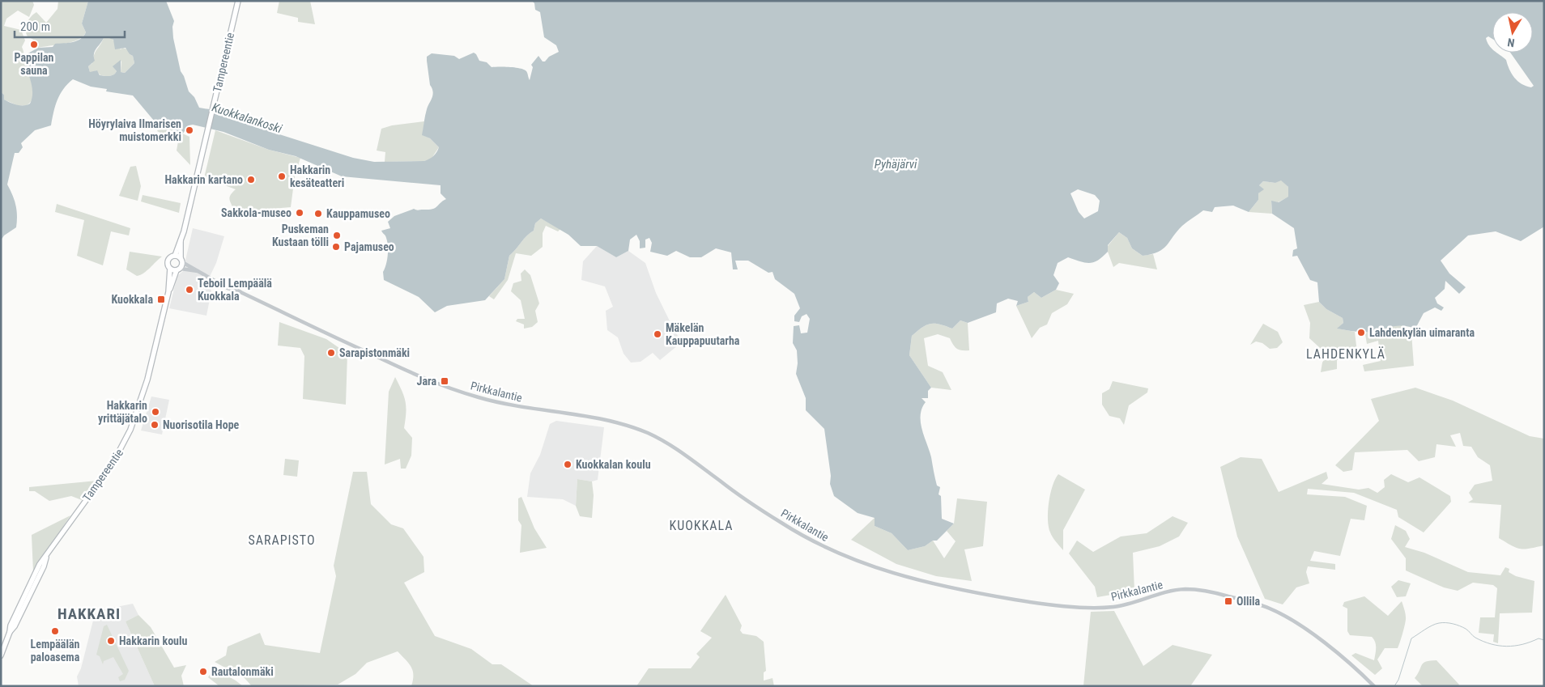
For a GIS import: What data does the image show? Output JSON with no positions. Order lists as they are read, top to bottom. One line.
{"streets":{"main road":["Tampereentie"],"street":["Pirkkalantie"]},"crossings":[["Tampereentie","Pirkkalantie"]],"districts":["LAHDENKYLÄ","KUOKKALA","SARAPISTO","HAKKARI"],"water":["Kuokkalankoski","Pyhäjärvi"],"places":{"other":["Pappilan sauna","Höyrylaiva Ilmarisen muistomerkki","Hakkarin kesäteatteri","Hakkarin kartano","Sakkola-museo","Kauppamuseo","Puskeman Kustaan tölli","Pajamuseo","Teboil Lempäälä Kuokkala","Lahdenkylän uimaranta","Mäkelän Kauppapuutarha","Sarapistonmäki","Hakkarin yrittäjätalo","Nuorisotila Hope","Kuokkalan koulu","Lempäälän paloasema","Hakkarin koulu","Rautalonmäki"],"transit":["Kuokkala","Jara","Ollila"]},"scale_bar":"200 m","north":"bottom"}
